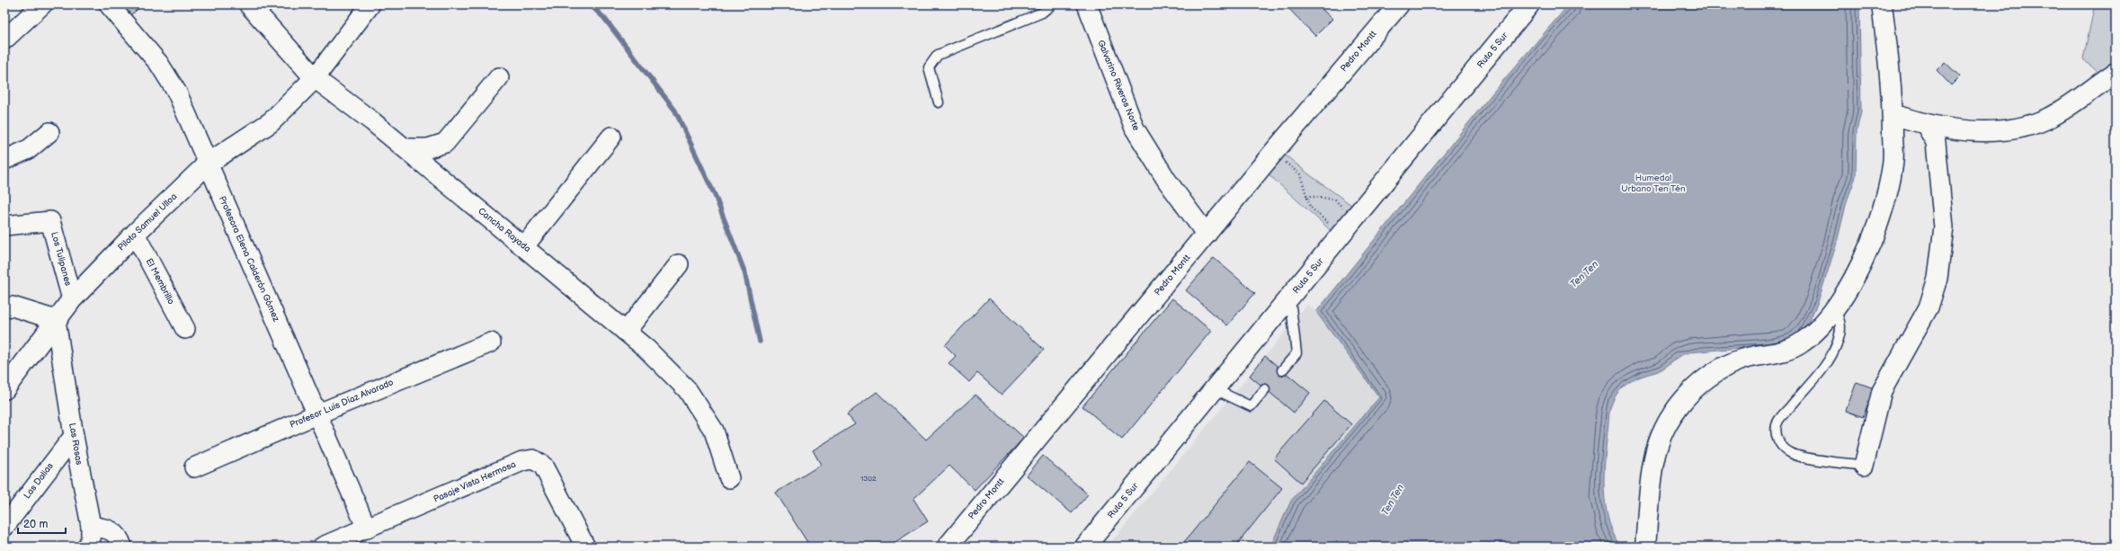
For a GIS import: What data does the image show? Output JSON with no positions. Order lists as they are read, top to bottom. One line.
{"streets":{"main road":["Ruta 5 Sur","Pedro Montt","Piloto Samuel Ulloa","Cancha Rayada"],"street":["Galvarino Riveros Norte","Los Tulipanes","Profesora Elena Calderón Gómez","El Membrillo","Profesor Luis Díaz Alvarado","Las Rosas","Las Dalias","Pasaje Vista Hermosa"]},"crossings":[["Pedro Montt","Galvarino Riveros Norte"],["Piloto Samuel Ulloa","Cancha Rayada"],["Piloto Samuel Ulloa","Los Tulipanes"],["Piloto Samuel Ulloa","Profesora Elena Calderón Gómez"],["Piloto Samuel Ulloa","El Membrillo"],["Piloto Samuel Ulloa","Las Rosas"],["Profesora Elena Calderón Gómez","Profesor Luis Díaz Alvarado"],["Profesora Elena Calderón Gómez","Pasaje Vista Hermosa"],["Las Rosas","Las Dalias"]],"water":["Ten Ten"],"parks":["Humedal Urbano Ten Tén"],"house_numbers":["1302"],"scale_bar":"20 m"}
